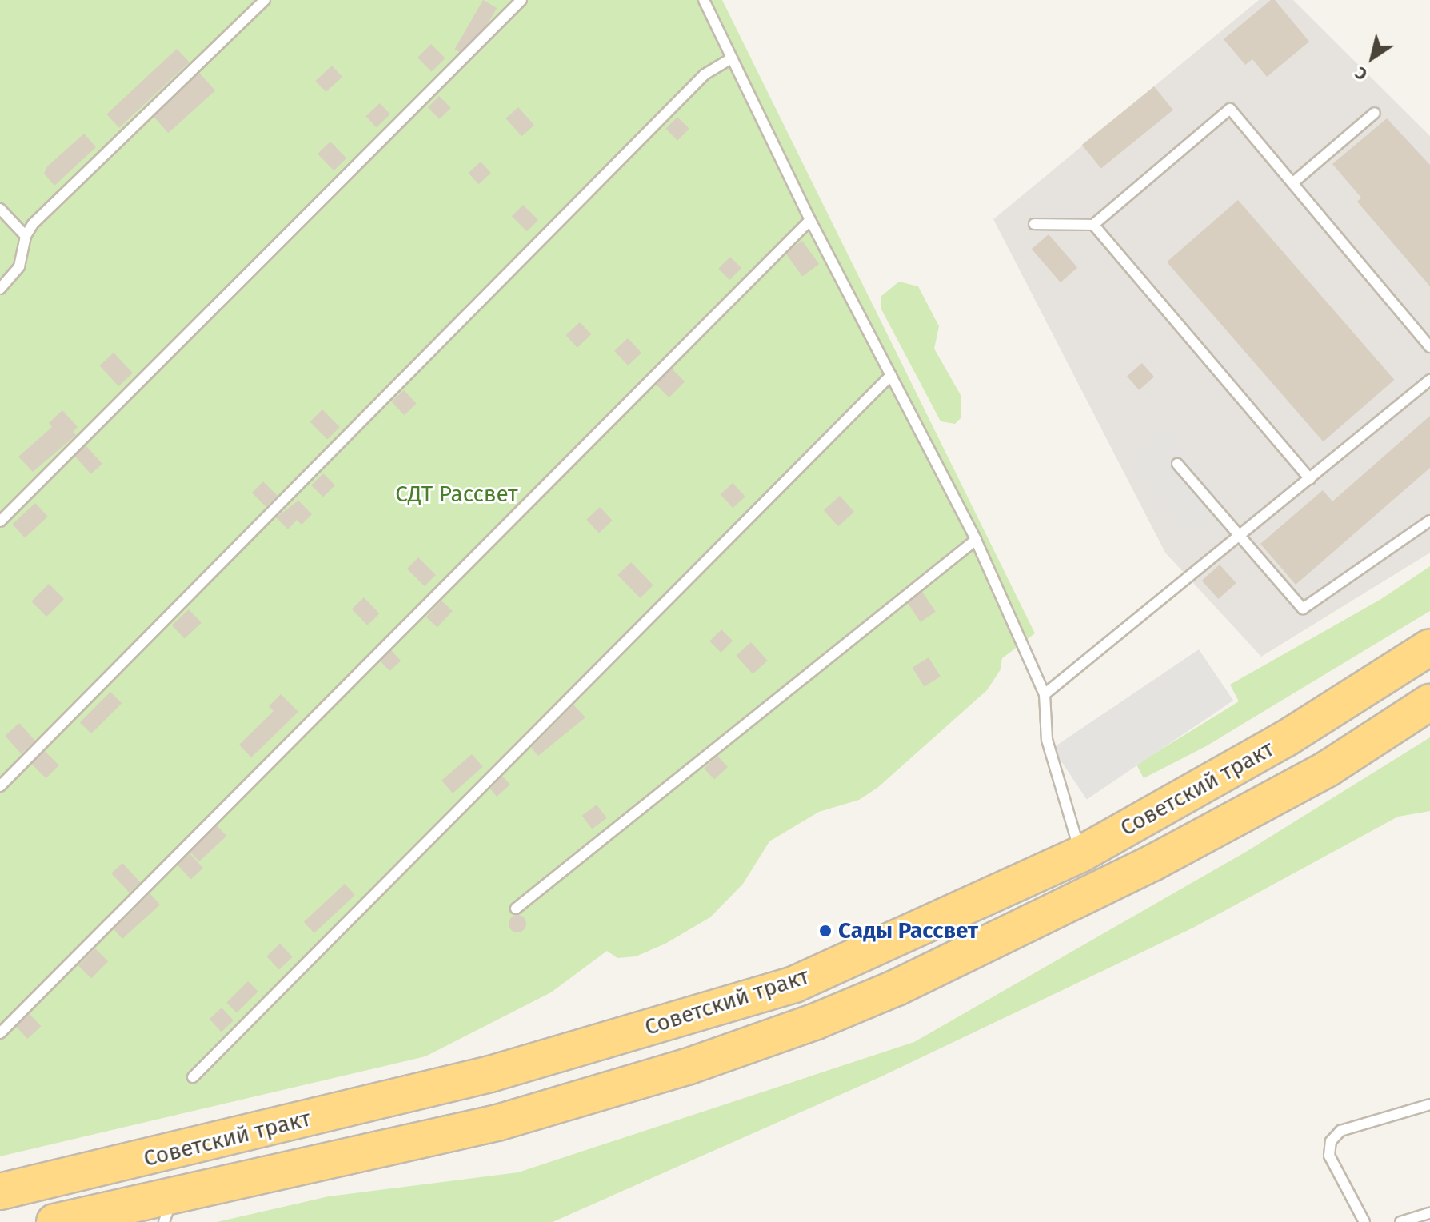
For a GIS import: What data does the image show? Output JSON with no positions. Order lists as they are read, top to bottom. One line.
{"streets":{"highway":["Советский тракт"]},"parks":["СДТ Рассвет"],"places":["Сады Рассвет"],"north":"bottom left"}
